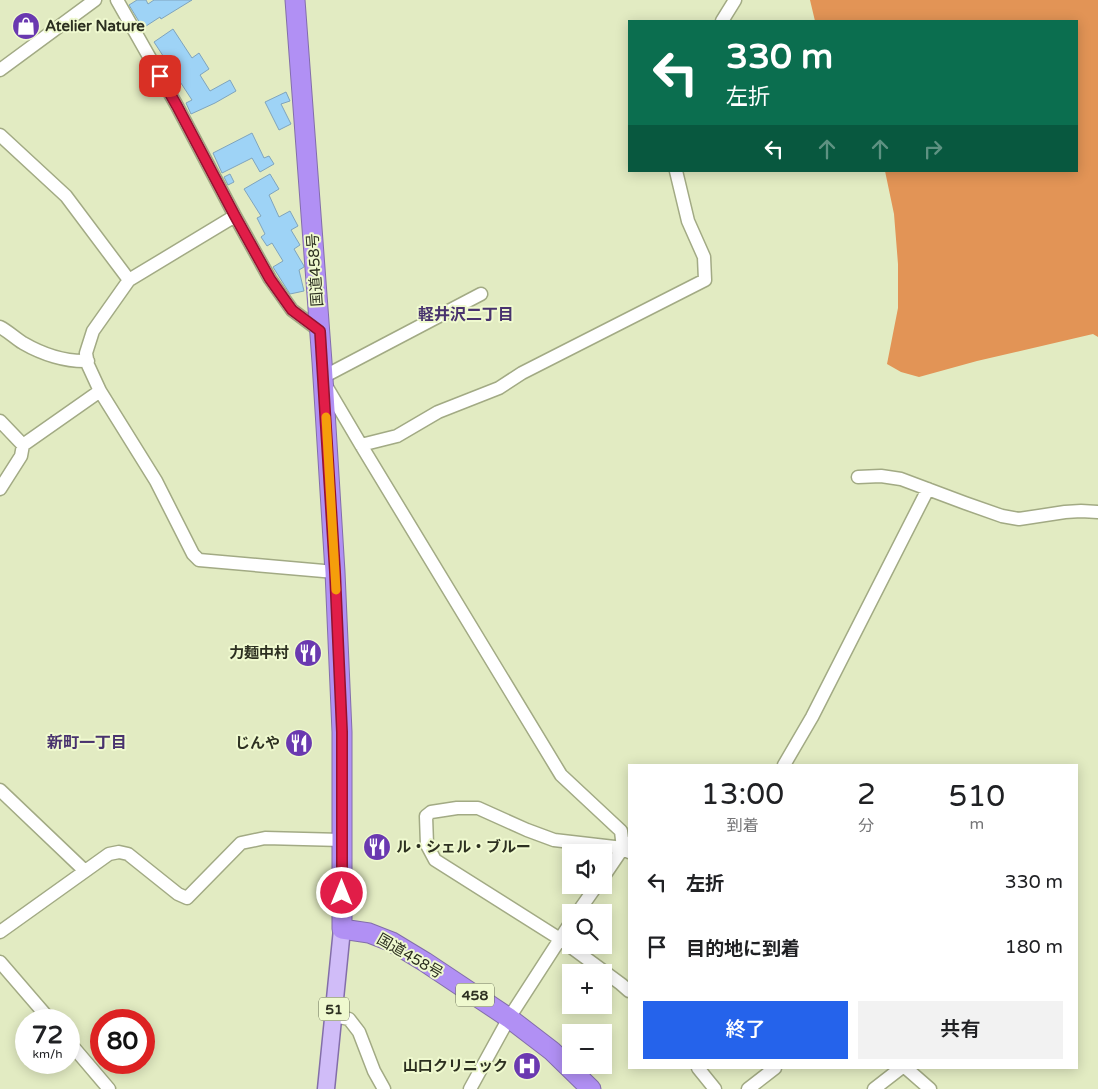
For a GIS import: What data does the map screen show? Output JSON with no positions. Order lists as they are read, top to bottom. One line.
{"streets":{"highway":["国道458号","458"],"main road":["51"]},"crossings":[["国道458号","51"]],"districts":["軽井沢二丁目","新町一丁目"],"places":{"shop":["Atelier Nature"],"restaurant":["力麺中村","じんや","ル・シェル・ブルー"],"hospital":["山口クリニック"]},"page":{"turn":["330 m","左折"],"eta":["13:00","到着","2","分","510","m"],"map_buttons":["+","−"],"list":[{"name":"左折","value":"330 m"},{"name":"目的地に到着","value":"180 m"}],"buttons":["終了","共有"],"speed":"72 km/h","limit":"80"}}
